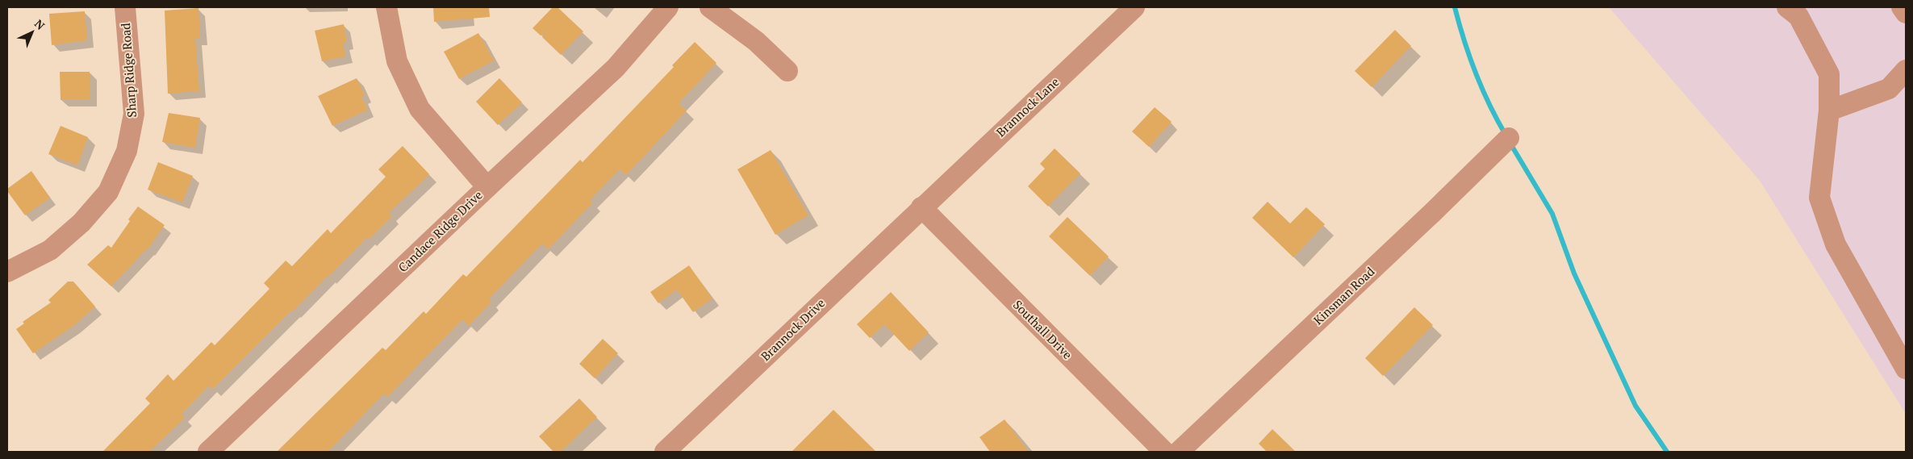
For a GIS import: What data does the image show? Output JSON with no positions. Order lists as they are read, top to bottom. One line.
{"streets":{"street":["Sharp Ridge Road","Brannock Lane","Candace Ridge Drive","Kinsman Road","Brannock Drive","Southall Drive"]},"crossings":[["Brannock Lane","Brannock Drive"],["Brannock Lane","Southall Drive"],["Brannock Drive","Southall Drive"]],"north":"top right"}
